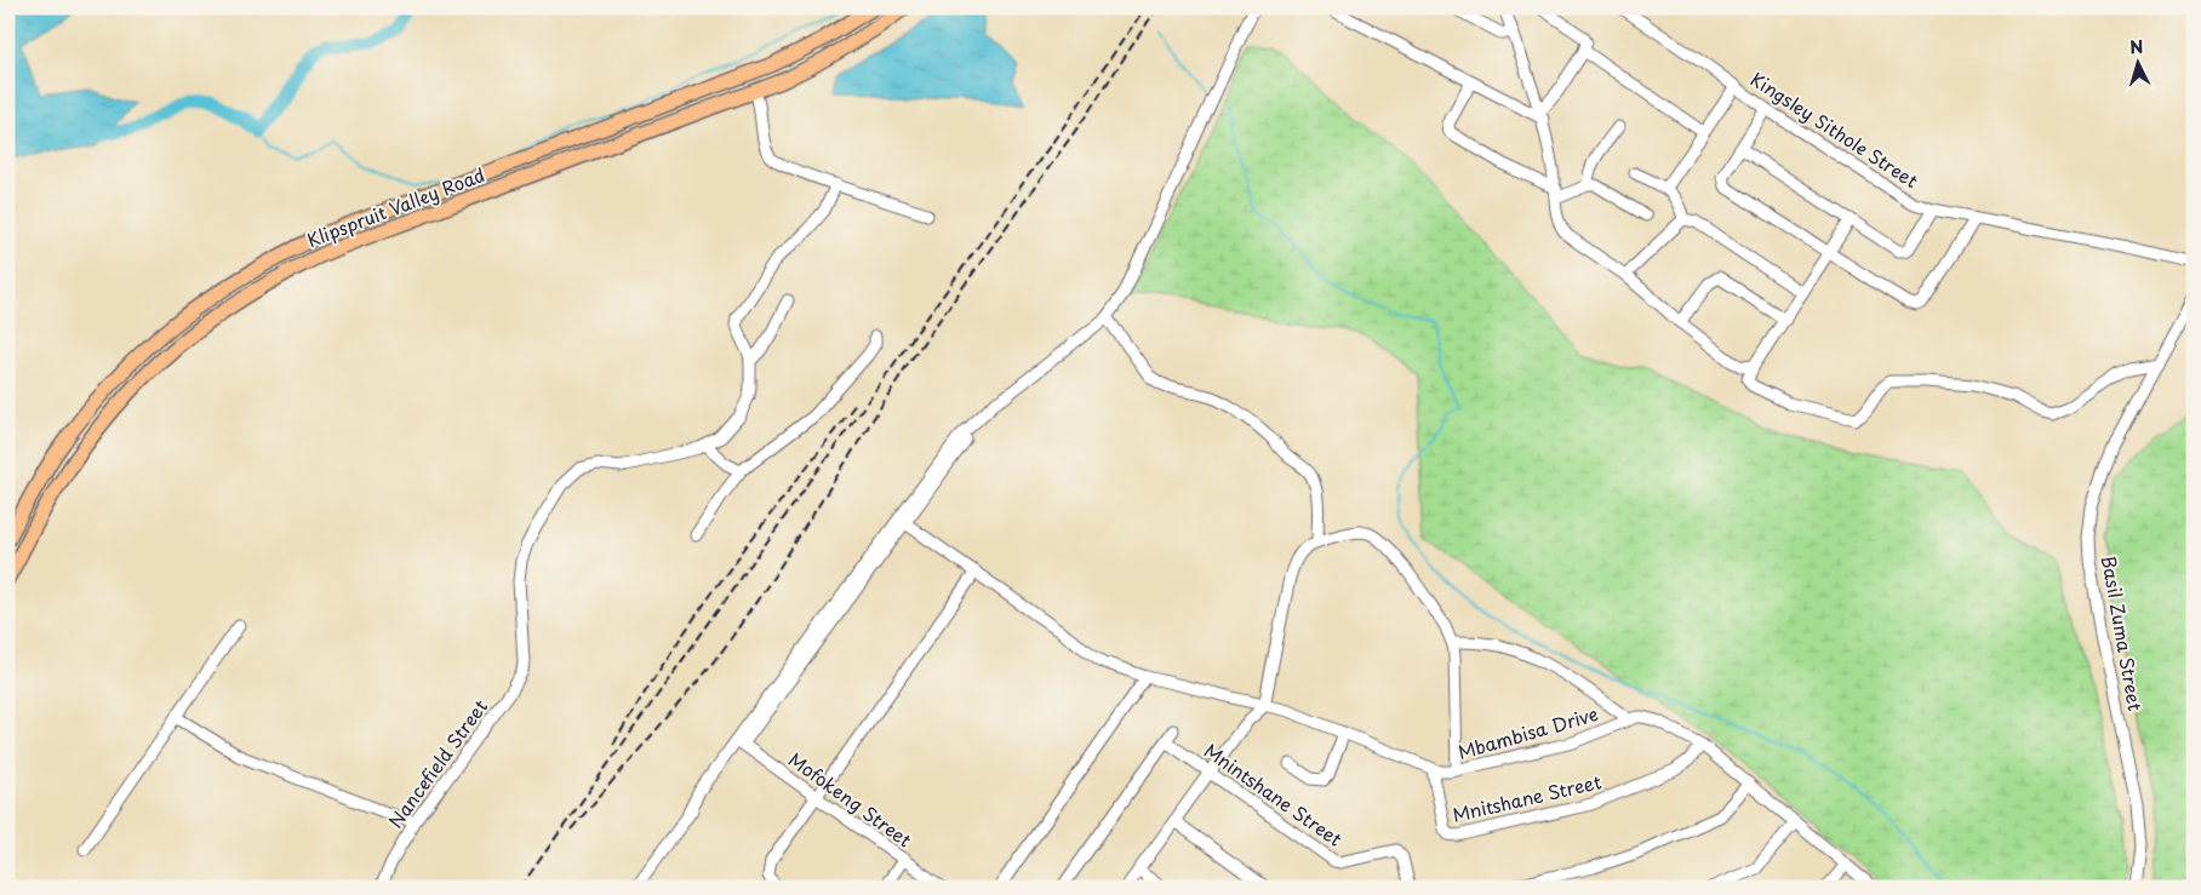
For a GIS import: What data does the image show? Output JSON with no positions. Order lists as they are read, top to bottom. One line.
{"streets":{"main road":["Klipspruit Valley Road"],"street":["Kingsley Sithole Street","Basil Zuma Street","Mbambisa Drive","Nancefield Street","Mnintshane Street","Mnitshane Street","Mofokeng Street"]},"crossings":[["Mbambisa Drive","Mnitshane Street"]],"north":"top"}
